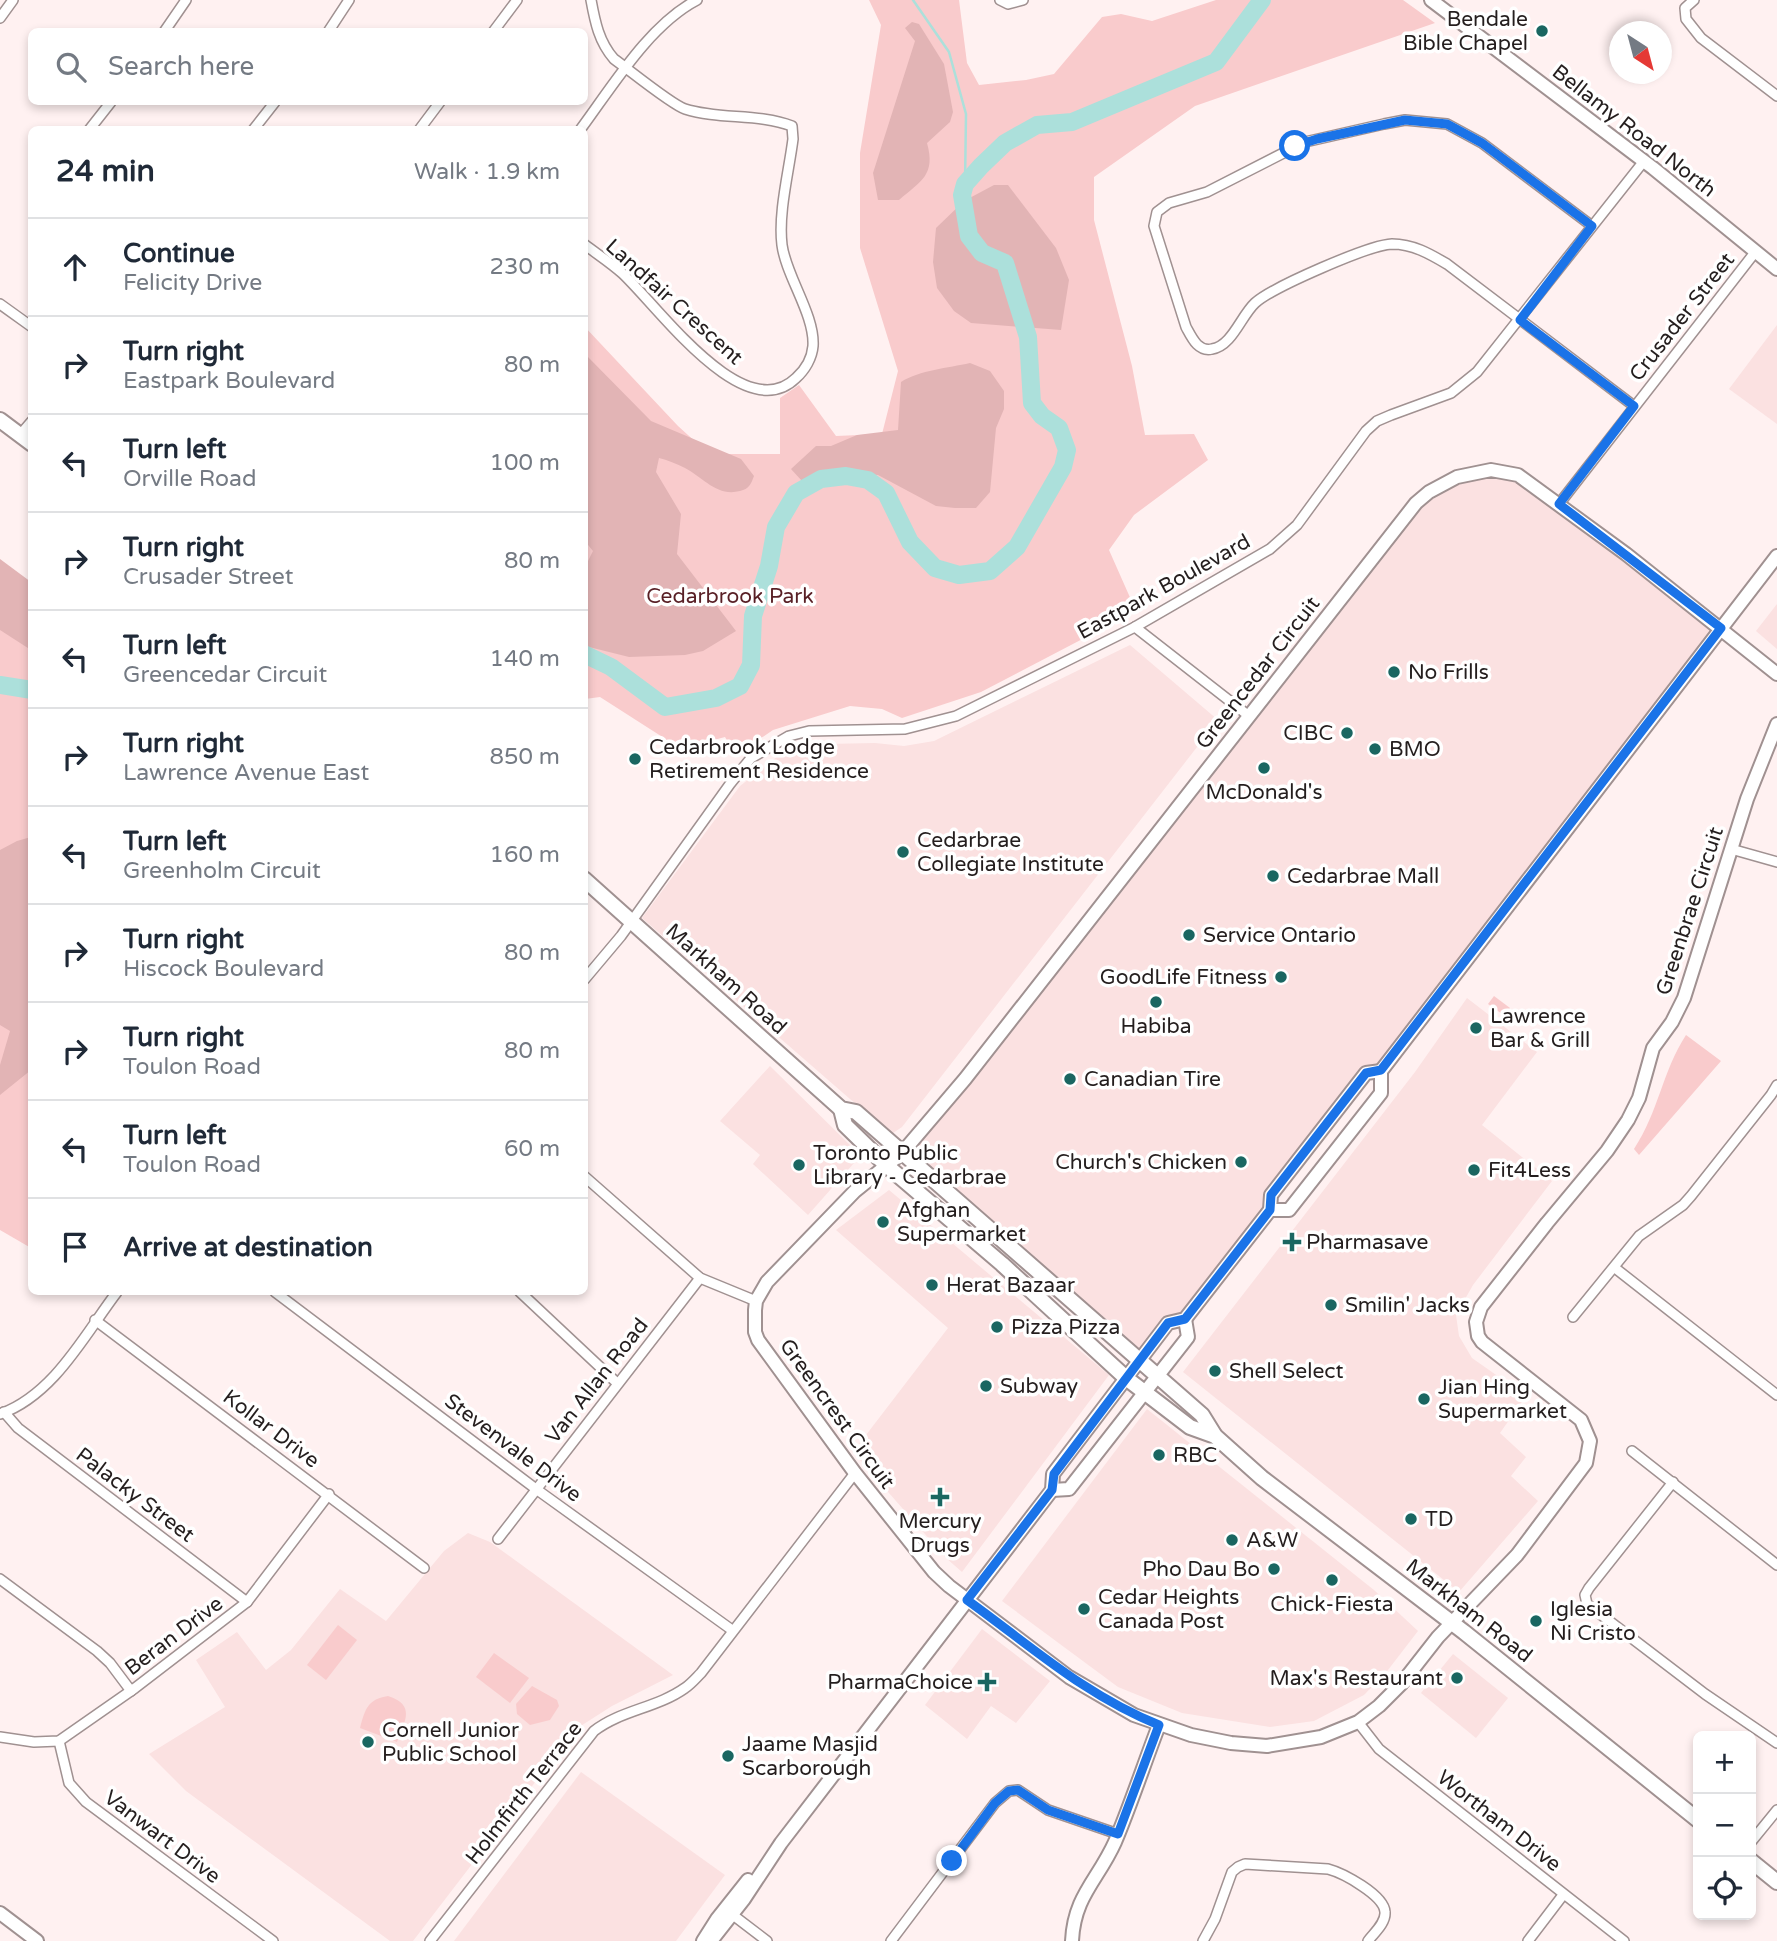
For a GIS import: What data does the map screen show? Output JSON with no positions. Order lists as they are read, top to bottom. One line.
{"streets":{"main road":["Markham Road"],"street":["Bellamy Road North","Landfair Crescent","Crusader Street","Eastpark Boulevard","Greencedar Circuit","Greenbrae Circuit","Van Allan Road","Greencrest Circuit","Kollar Drive","Stevenvale Drive","Palacky Street","Beran Drive","Holmfirth Terrace","Wortham Drive","Vanwart Drive"]},"crossings":[["Bellamy Road North","Crusader Street"],["Bellamy Road North","Eastpark Boulevard"],["Crusader Street","Greencedar Circuit"],["Eastpark Boulevard","Markham Road"],["Greencedar Circuit","Markham Road"],["Greenbrae Circuit","Markham Road"],["Greenbrae Circuit","Greencrest Circuit"],["Greenbrae Circuit","Wortham Drive"],["Van Allan Road","Stevenvale Drive"],["Greencrest Circuit","Holmfirth Terrace"],["Kollar Drive","Beran Drive"],["Stevenvale Drive","Holmfirth Terrace"],["Palacky Street","Beran Drive"],["Beran Drive","Vanwart Drive"]],"parks":["Cedarbrook Park"],"places":{"other":["Bendale Bible Chapel","No Frills","CIBC","BMO","Cedarbrook Lodge Retirement Residence","McDonald's","Cedarbrae Collegiate Institute","Cedarbrae Mall","Service Ontario","GoodLife Fitness","Habiba","Lawrence Bar & Grill","Canadian Tire","Church's Chicken","Toronto Public Library - Cedarbrae","Fit4Less","Afghan Supermarket","Herat Bazaar","Smilin' Jacks","Pizza Pizza","Shell Select","Subway","Jian Hing Supermarket","RBC","TD","A&W","Pho Dau Bo","Chick-Fiesta","Cedar Heights Canada Post","Iglesia Ni Cristo","Max's Restaurant","Cornell Junior Public School","Jaame Masjid Scarborough"],"health":["Pharmasave","Mercury Drugs","PharmaChoice"]},"north":"bottom right","page":{"search":"Search here","heading":["24 min","Walk · 1.9 km"],"list":[["Continue","Felicity Drive","230 m"],["Turn right","Eastpark Boulevard","80 m"],["Turn left","Orville Road","100 m"],["Turn right","Crusader Street","80 m"],["Turn left","Greencedar Circuit","140 m"],["Turn right","Lawrence Avenue East","850 m"],["Turn left","Greenholm Circuit","160 m"],["Turn right","Hiscock Boulevard","80 m"],["Turn right","Toulon Road","80 m"],["Turn left","Toulon Road","60 m"],"Arrive at destination"],"map_buttons":["+","−"]}}
